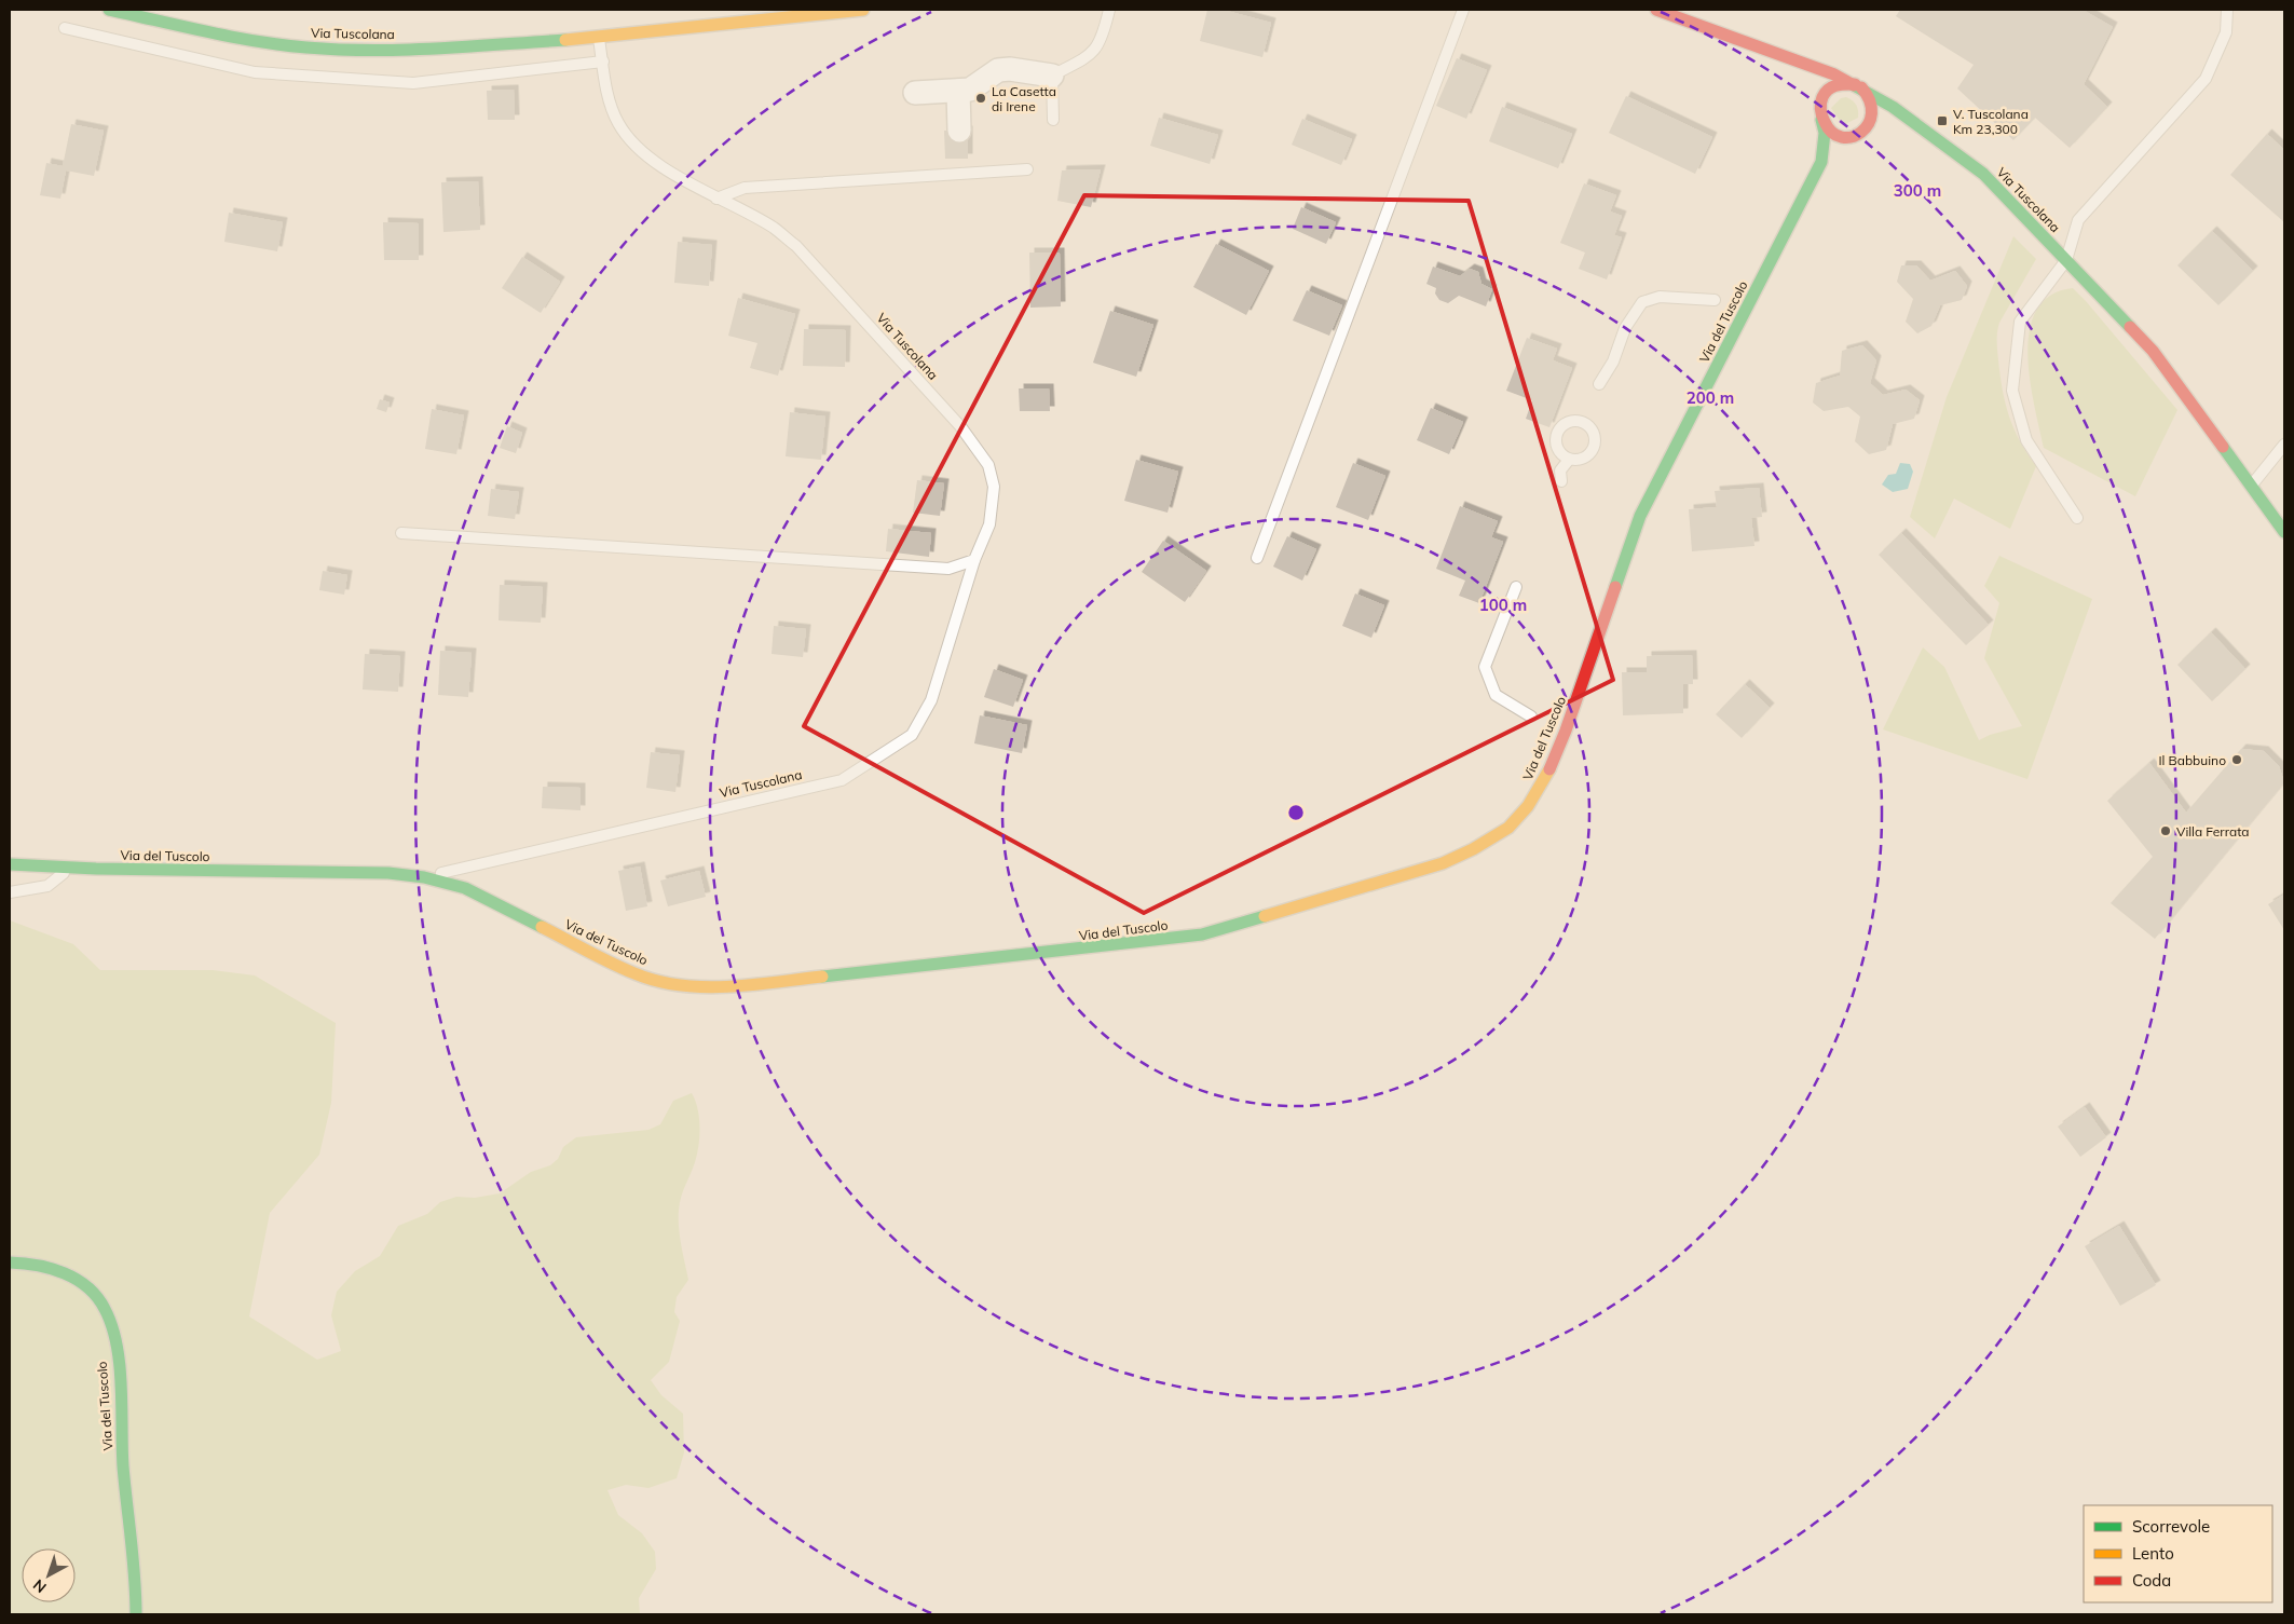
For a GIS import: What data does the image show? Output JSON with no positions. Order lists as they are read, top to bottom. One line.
{"streets":{"street":["Via Tuscolana","Via del Tuscolo"]},"crossings":[["Via Tuscolana","Via del Tuscolo"]],"places":{"other":["La Casetta di Irene","Il Babbuino","Villa Ferrata"],"transit":["V. Tuscolana Km 23,300"]},"legend":["Scorrevole","Lento","Coda"],"north":"bottom left","rings":["300 m","200 m","100 m"]}
